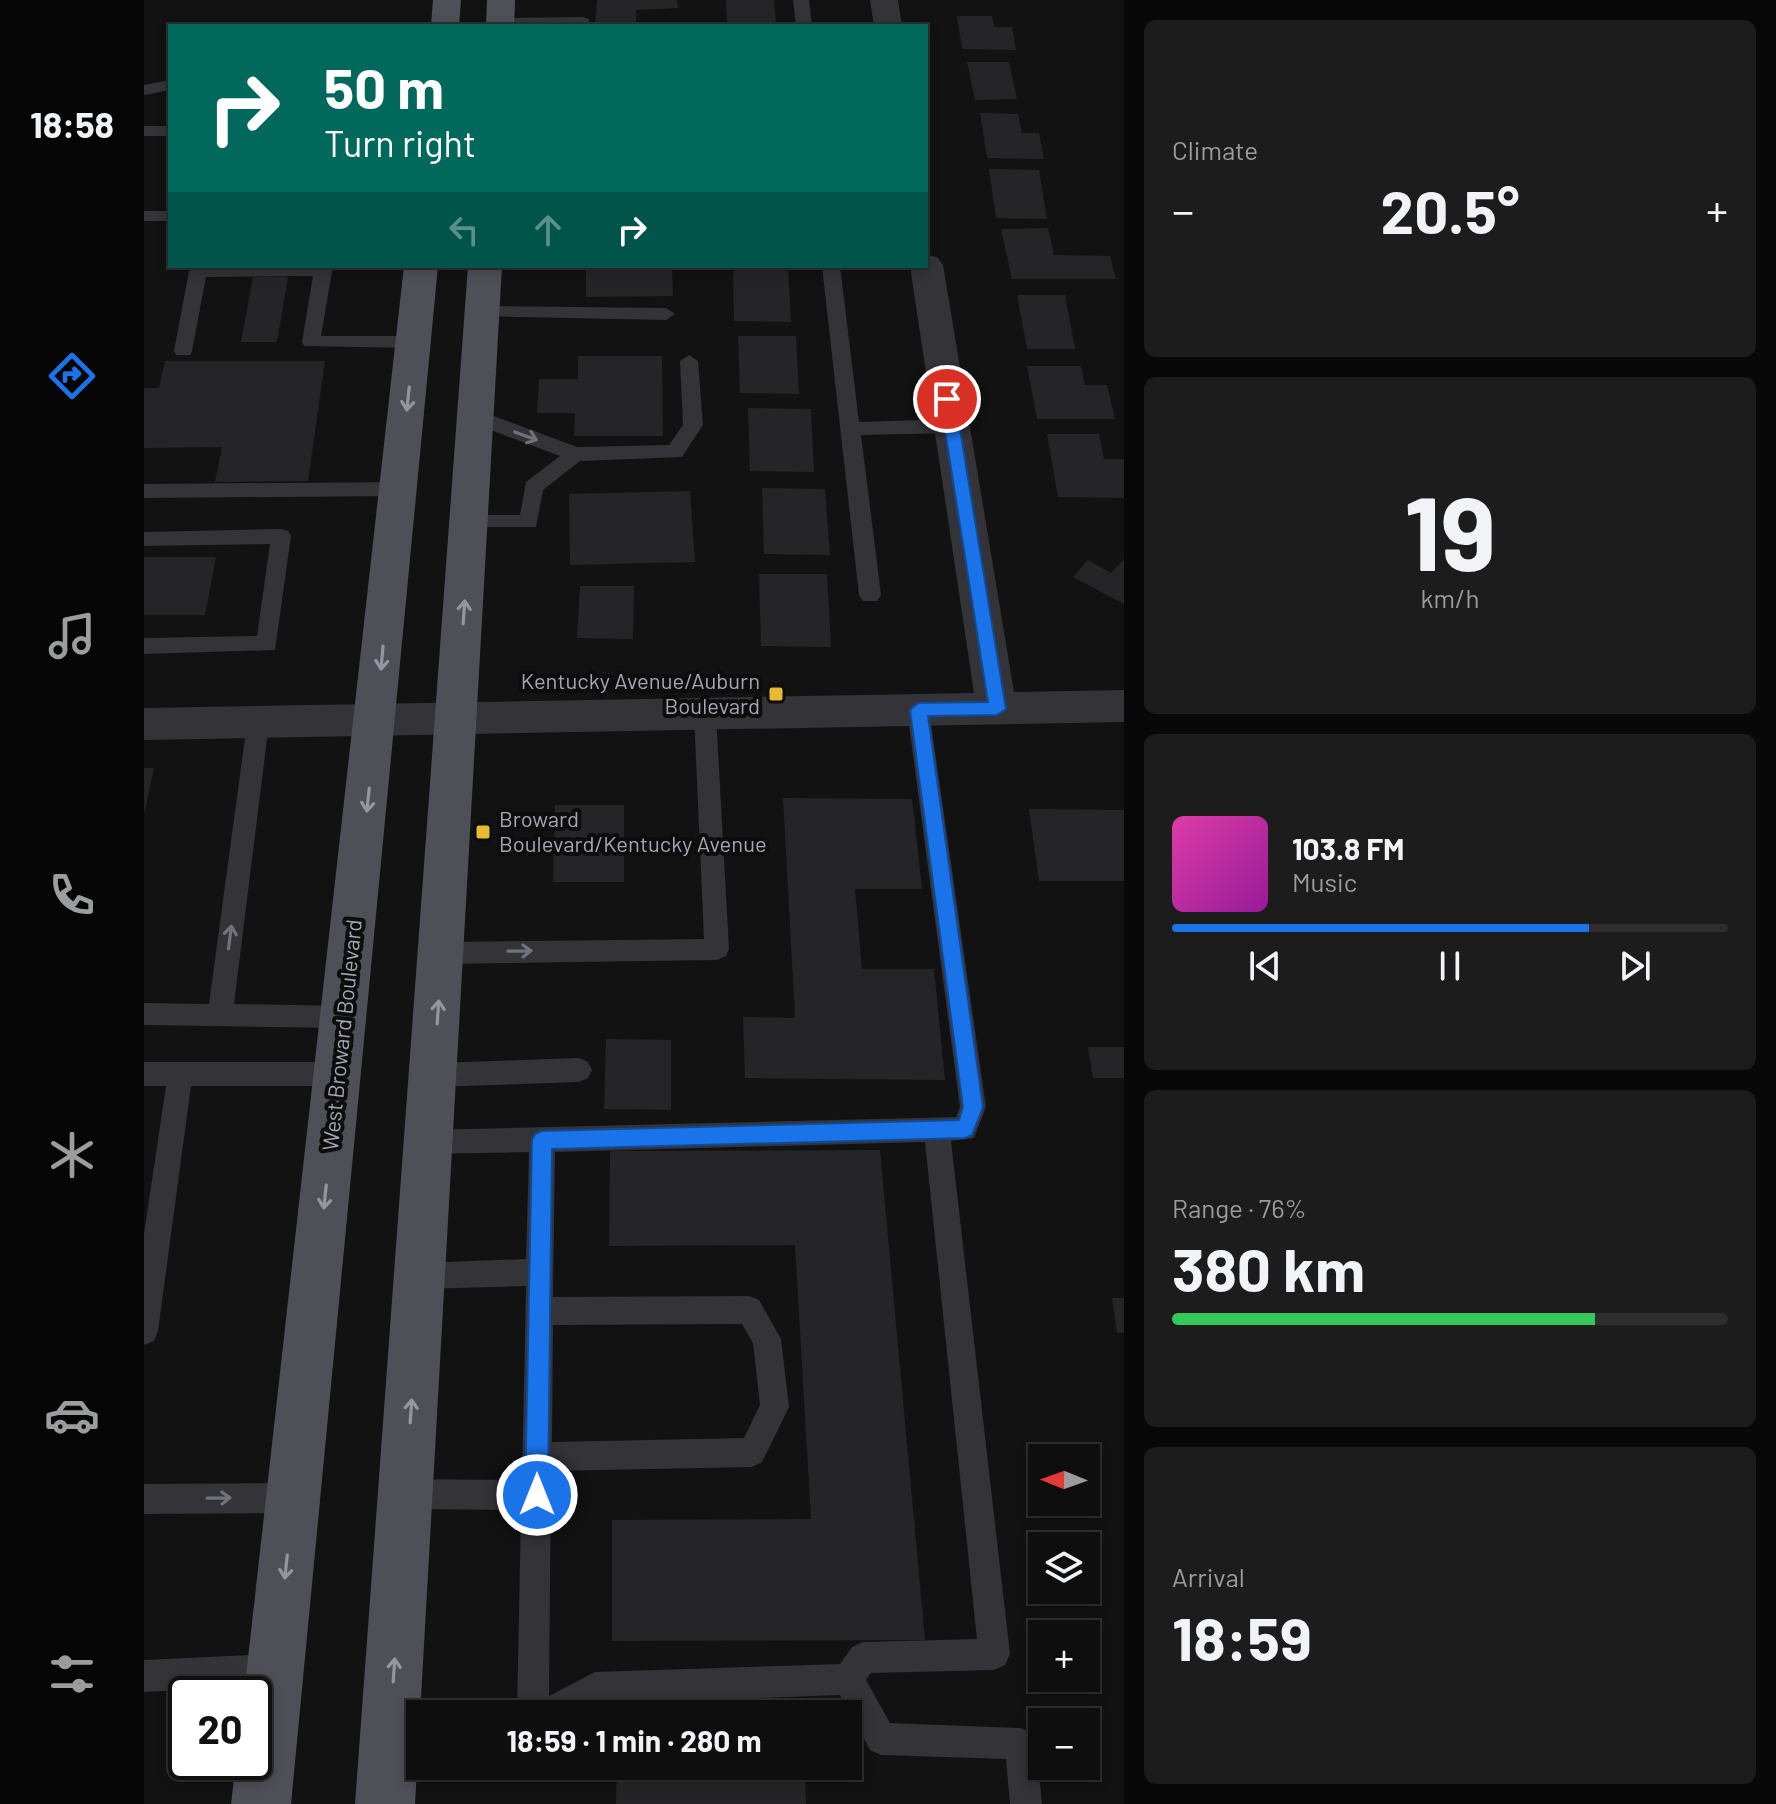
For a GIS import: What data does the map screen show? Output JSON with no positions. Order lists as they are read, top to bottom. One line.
{"streets":{"main road":["West Broward Boulevard"]},"places":{"transit":["Kentucky Avenue/Auburn Boulevard","Broward Boulevard/Kentucky Avenue"]},"north":"left","page":{"tabs":"18:58","tile":["Climate",["19","km/h"],["Range · 76%","380 km"],["Arrival","18:59"]],"turn":["50 m","Turn right"],"heat":["−","20.5°","+"],"song":["103.8 FM","Music"],"map_buttons":["+","−"],"limit":"20","trip":"18:59 · 1 min · 280 m"}}
